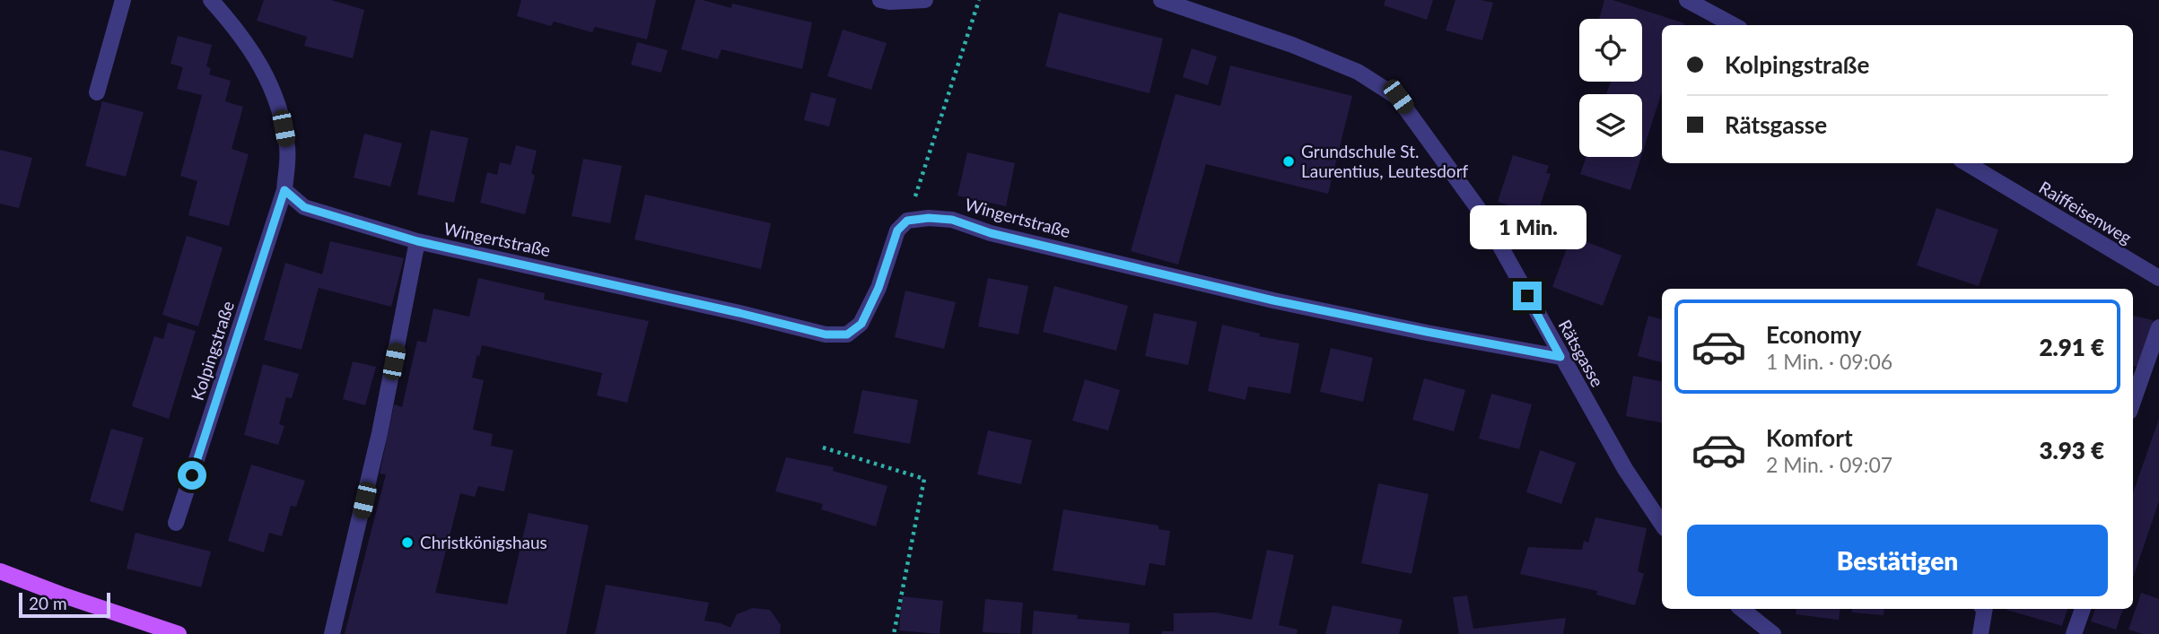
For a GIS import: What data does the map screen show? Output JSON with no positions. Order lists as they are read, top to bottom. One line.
{"streets":{"street":["Raiffeisenweg","Wingertstraße","Kolpingstraße","Rätsgasse"]},"crossings":[["Wingertstraße","Kolpingstraße"],["Wingertstraße","Rätsgasse"]],"places":["Grundschule St. Laurentius, Leutesdorf","Christkönigshaus"],"scale_bar":"20 m","page":{"banner":["Kolpingstraße","Rätsgasse"],"bubble":"1 Min.","list":[{"name":"Economy","note":"1 Min. · 09:06","value":"2.91 €"},{"name":"Komfort","note":"2 Min. · 09:07","value":"3.93 €"}],"buttons":"Bestätigen","scale":"20 m"}}
